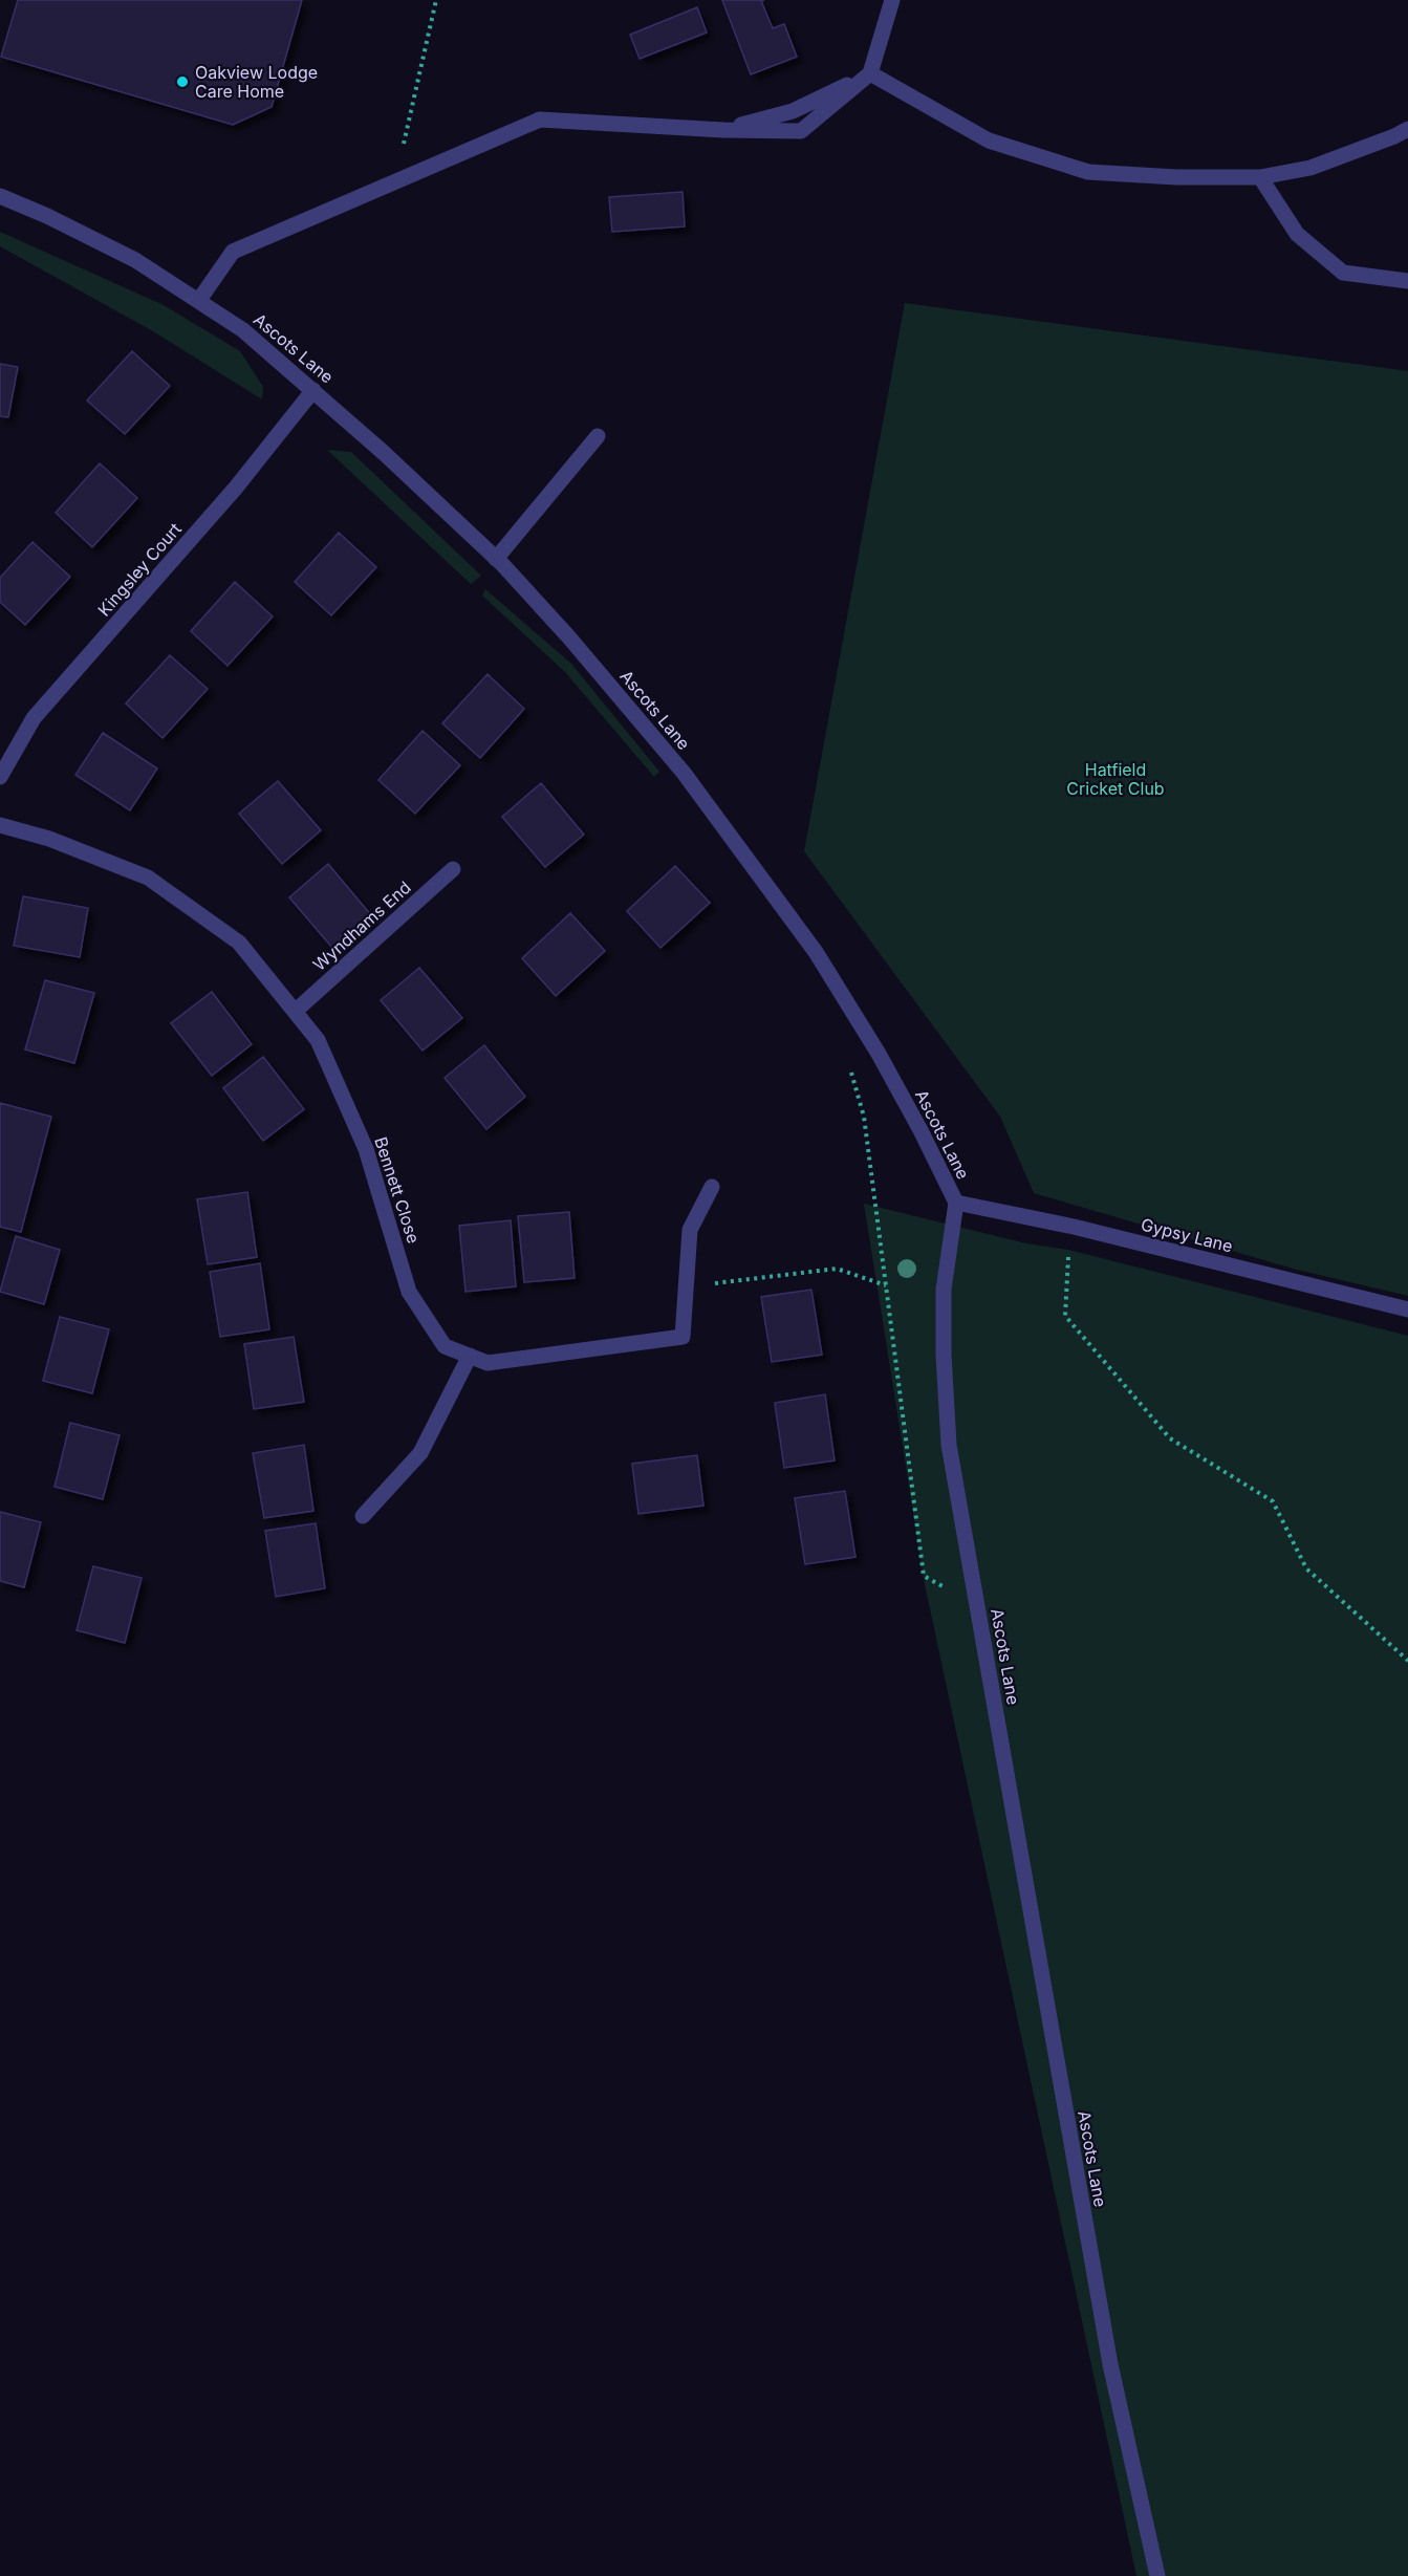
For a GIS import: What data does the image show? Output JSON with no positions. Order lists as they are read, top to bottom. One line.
{"streets":{"street":["Ascots Lane","Kingsley Court","Wyndhams End","Bennett Close","Gypsy Lane"]},"crossings":[["Ascots Lane","Kingsley Court"],["Ascots Lane","Gypsy Lane"],["Wyndhams End","Bennett Close"]],"parks":["Hatfield Cricket Club"],"places":["Oakview Lodge Care Home"]}
